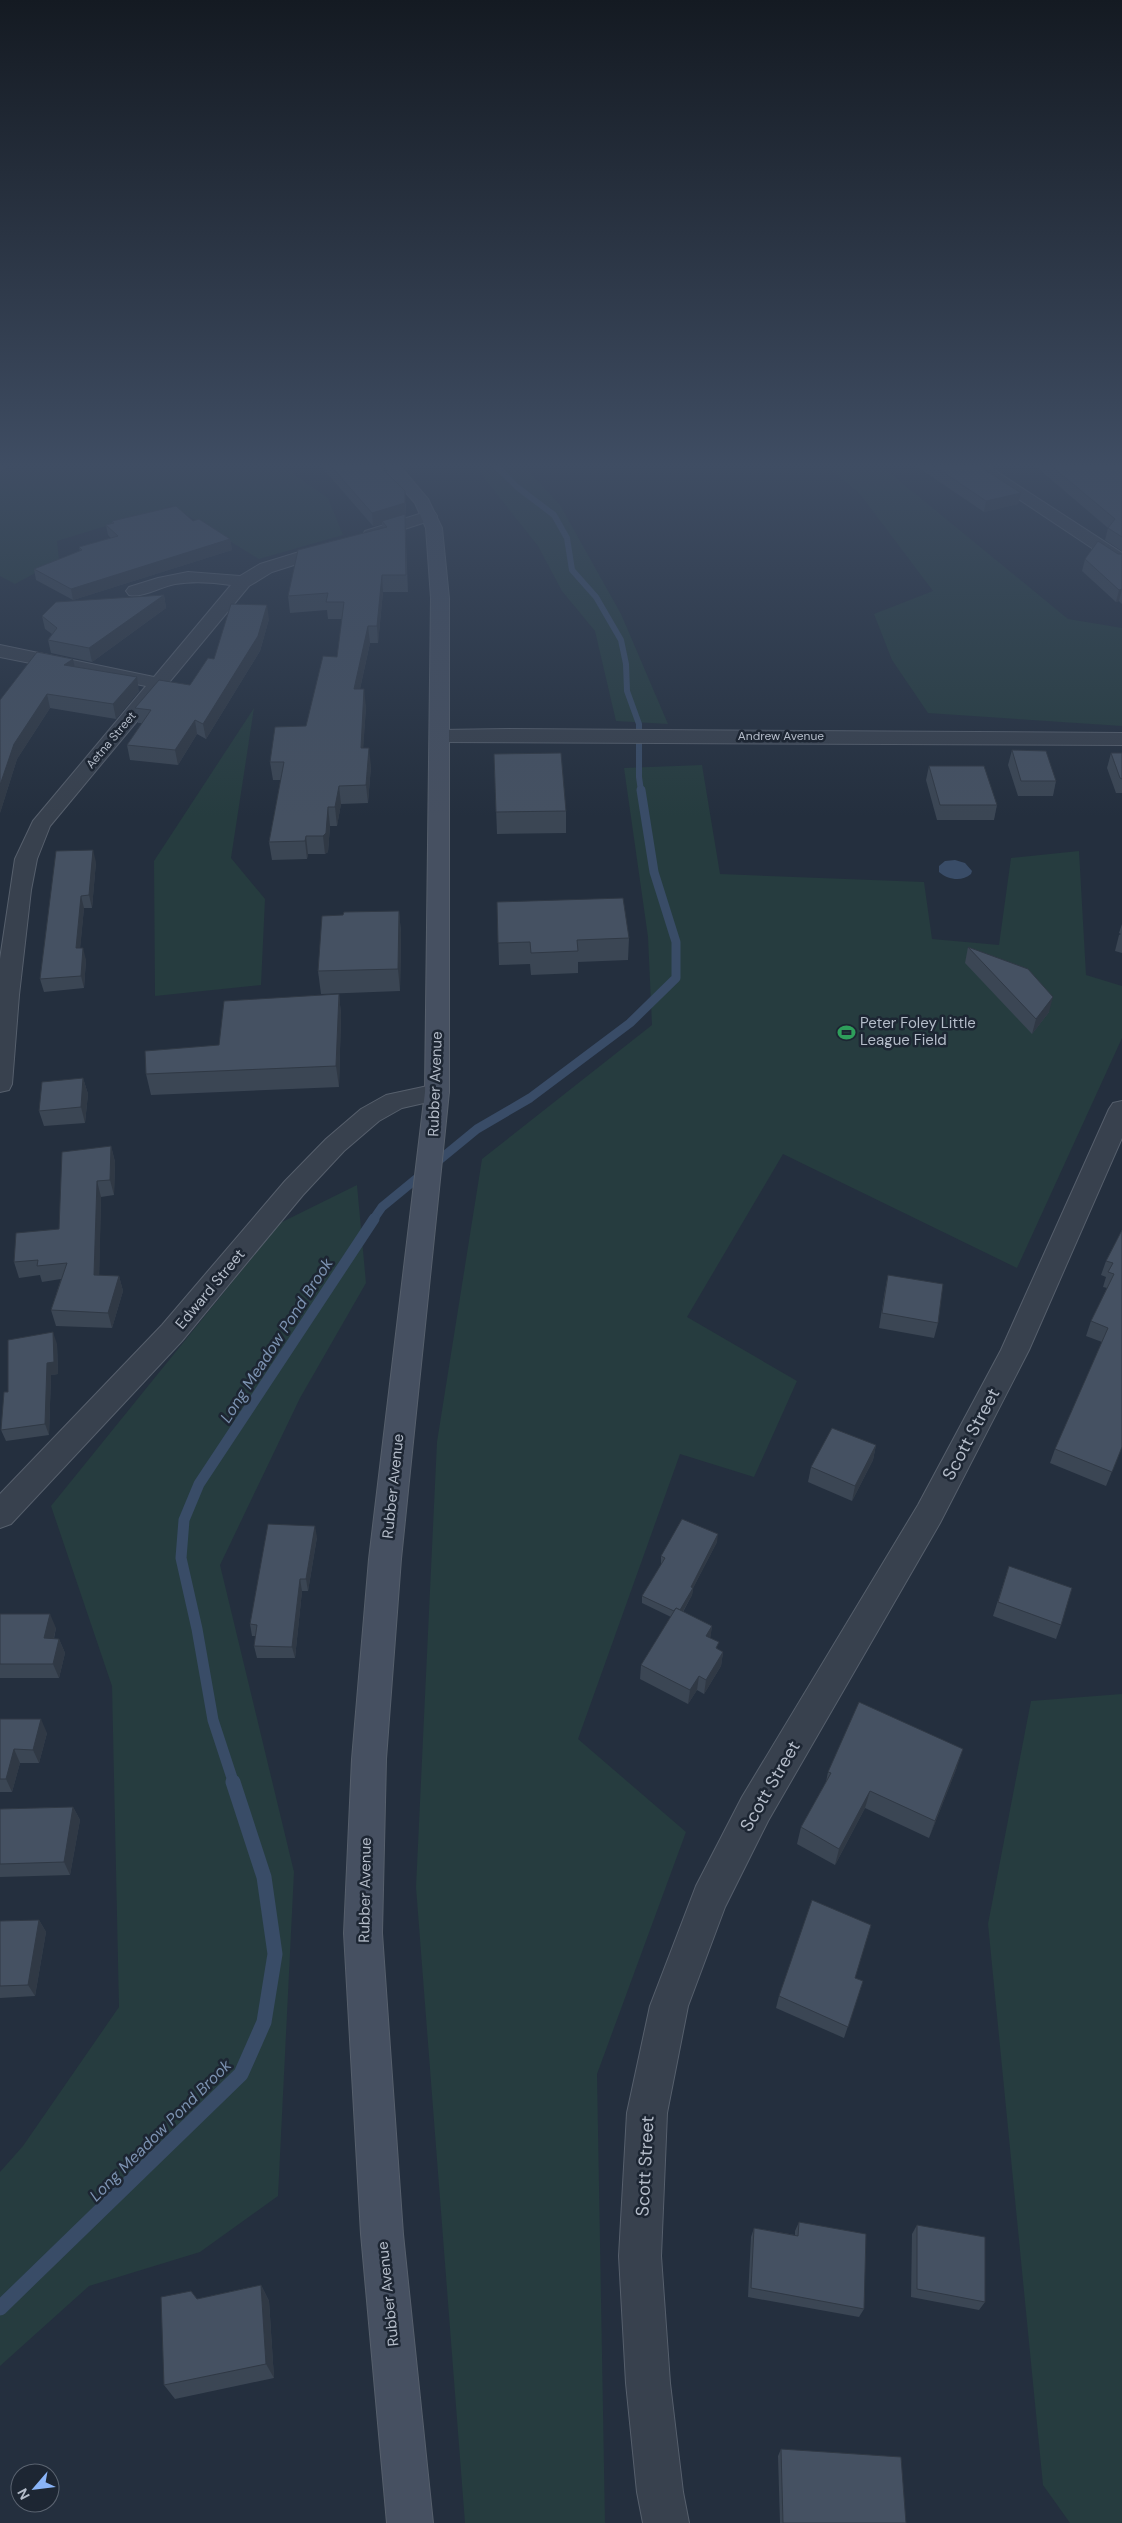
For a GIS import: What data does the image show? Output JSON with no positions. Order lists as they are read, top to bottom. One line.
{"streets":{"street":["Andrew Avenue","Aetna Street","Rubber Avenue","Edward Street","Scott Street"]},"crossings":[["Andrew Avenue","Rubber Avenue"],["Rubber Avenue","Edward Street"]],"water":["Long Meadow Pond Brook"],"places":{"sports":["Peter Foley Little League Field"]},"north":"bottom left"}
